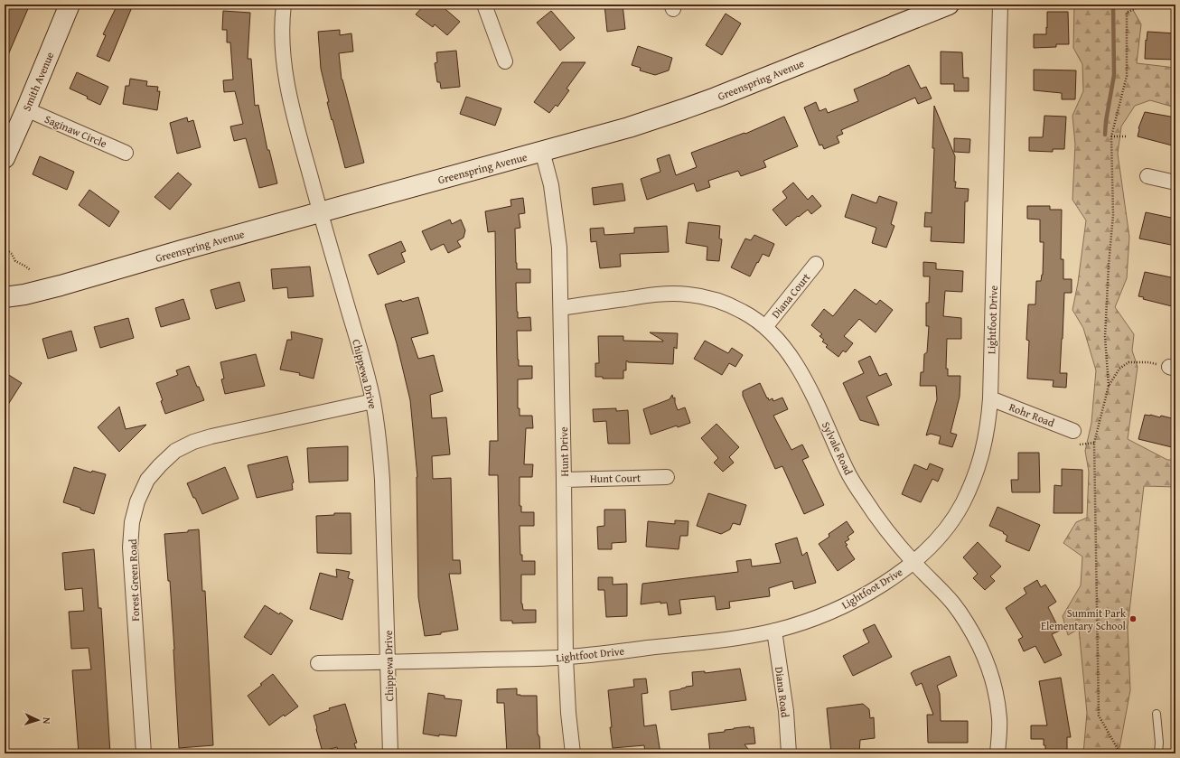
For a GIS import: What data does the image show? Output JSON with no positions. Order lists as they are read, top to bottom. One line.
{"streets":{"main road":["Greenspring Avenue","Smith Avenue"],"street":["Saginaw Circle","Diana Court","Lightfoot Drive","Chippewa Drive","Rohr Road","Sylvale Road","Hunt Drive","Hunt Court","Forest Green Road","Diana Road"]},"crossings":[["Greenspring Avenue","Chippewa Drive"],["Greenspring Avenue","Hunt Drive"],["Smith Avenue","Saginaw Circle"],["Diana Court","Sylvale Road"],["Lightfoot Drive","Chippewa Drive"],["Lightfoot Drive","Rohr Road"],["Lightfoot Drive","Sylvale Road"],["Lightfoot Drive","Hunt Drive"],["Lightfoot Drive","Diana Road"],["Chippewa Drive","Forest Green Road"],["Sylvale Road","Hunt Drive"],["Hunt Drive","Hunt Court"]],"places":["Summit Park Elementary School"],"north":"right"}
